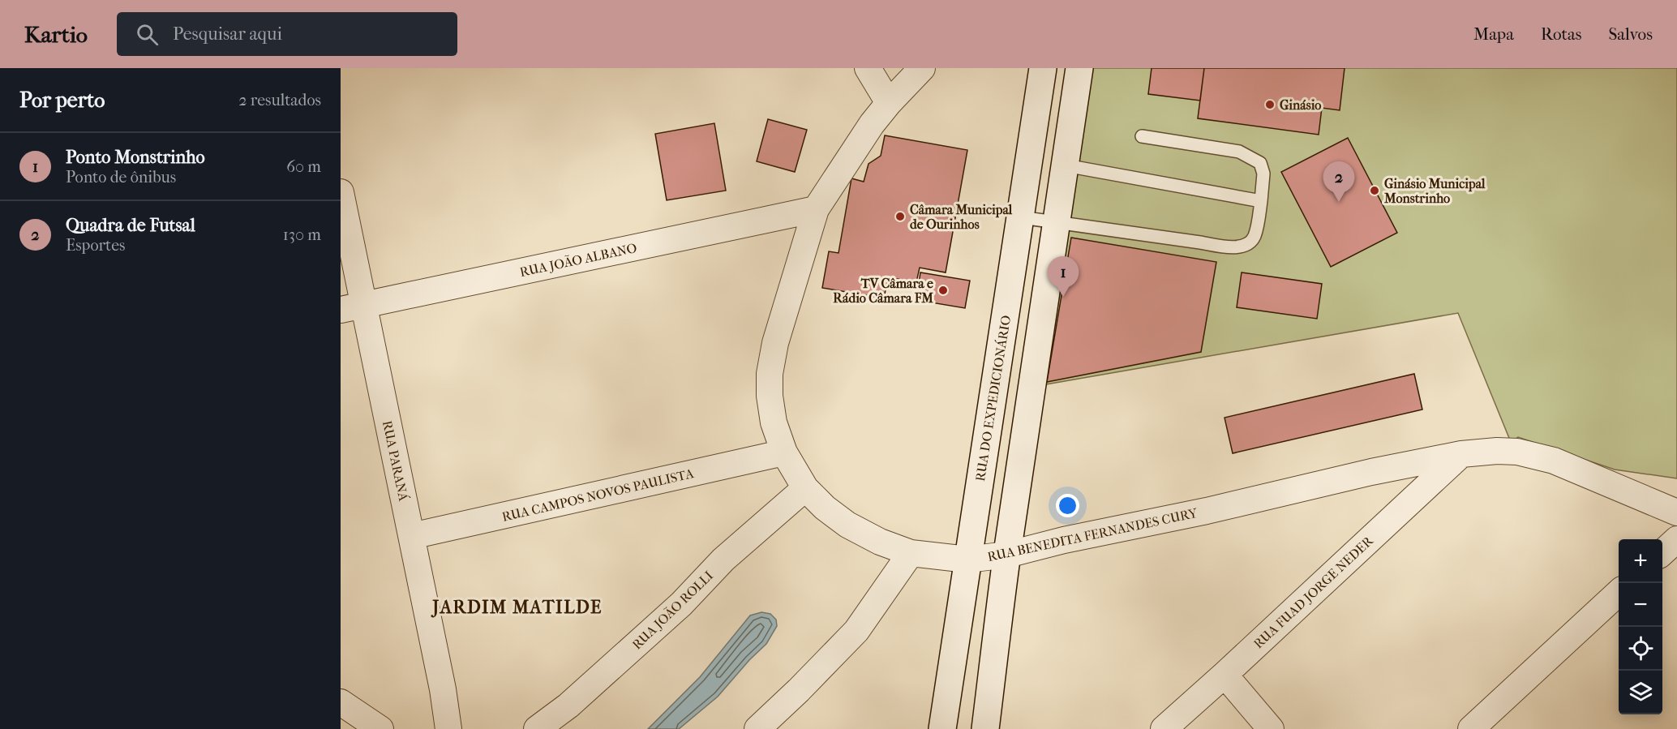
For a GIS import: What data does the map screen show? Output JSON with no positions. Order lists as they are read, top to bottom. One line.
{"streets":{"main road":["RUA DO EXPEDICIONÁRIO"],"street":["RUA JOÃO ALBANO","RUA PARANÁ","RUA CAMPOS NOVOS PAULISTA","RUA BENEDITA FERNANDES CURY","RUA FUAD JORGE NEDER","RUA JOÃO ROLLI"]},"crossings":[["RUA JOÃO ALBANO","RUA PARANÁ"],["RUA JOÃO ALBANO","RUA BENEDITA FERNANDES CURY"],["RUA DO EXPEDICIONÁRIO","RUA BENEDITA FERNANDES CURY"],["RUA PARANÁ","RUA CAMPOS NOVOS PAULISTA"],["RUA CAMPOS NOVOS PAULISTA","RUA BENEDITA FERNANDES CURY"],["RUA BENEDITA FERNANDES CURY","RUA FUAD JORGE NEDER"],["RUA BENEDITA FERNANDES CURY","RUA JOÃO ROLLI"]],"districts":["JARDIM MATILDE"],"places":["Ginásio","Ginásio Municipal Monstrinho","Câmara Municipal de Ourinhos","TV Câmara e Rádio Câmara FM"],"page":{"header":"Kartio","search":"Pesquisar aqui","nav":["Mapa","Rotas","Salvos"],"heading":["Por perto","2 resultados"],"list":[{"mark":"1","name":"Ponto Monstrinho","note":"Ponto de ônibus","value":"60 m"},{"mark":"2","name":"Quadra de Futsal","note":"Esportes","value":"130 m"}],"pins":["2","1"],"map_buttons":["+","−"]}}
